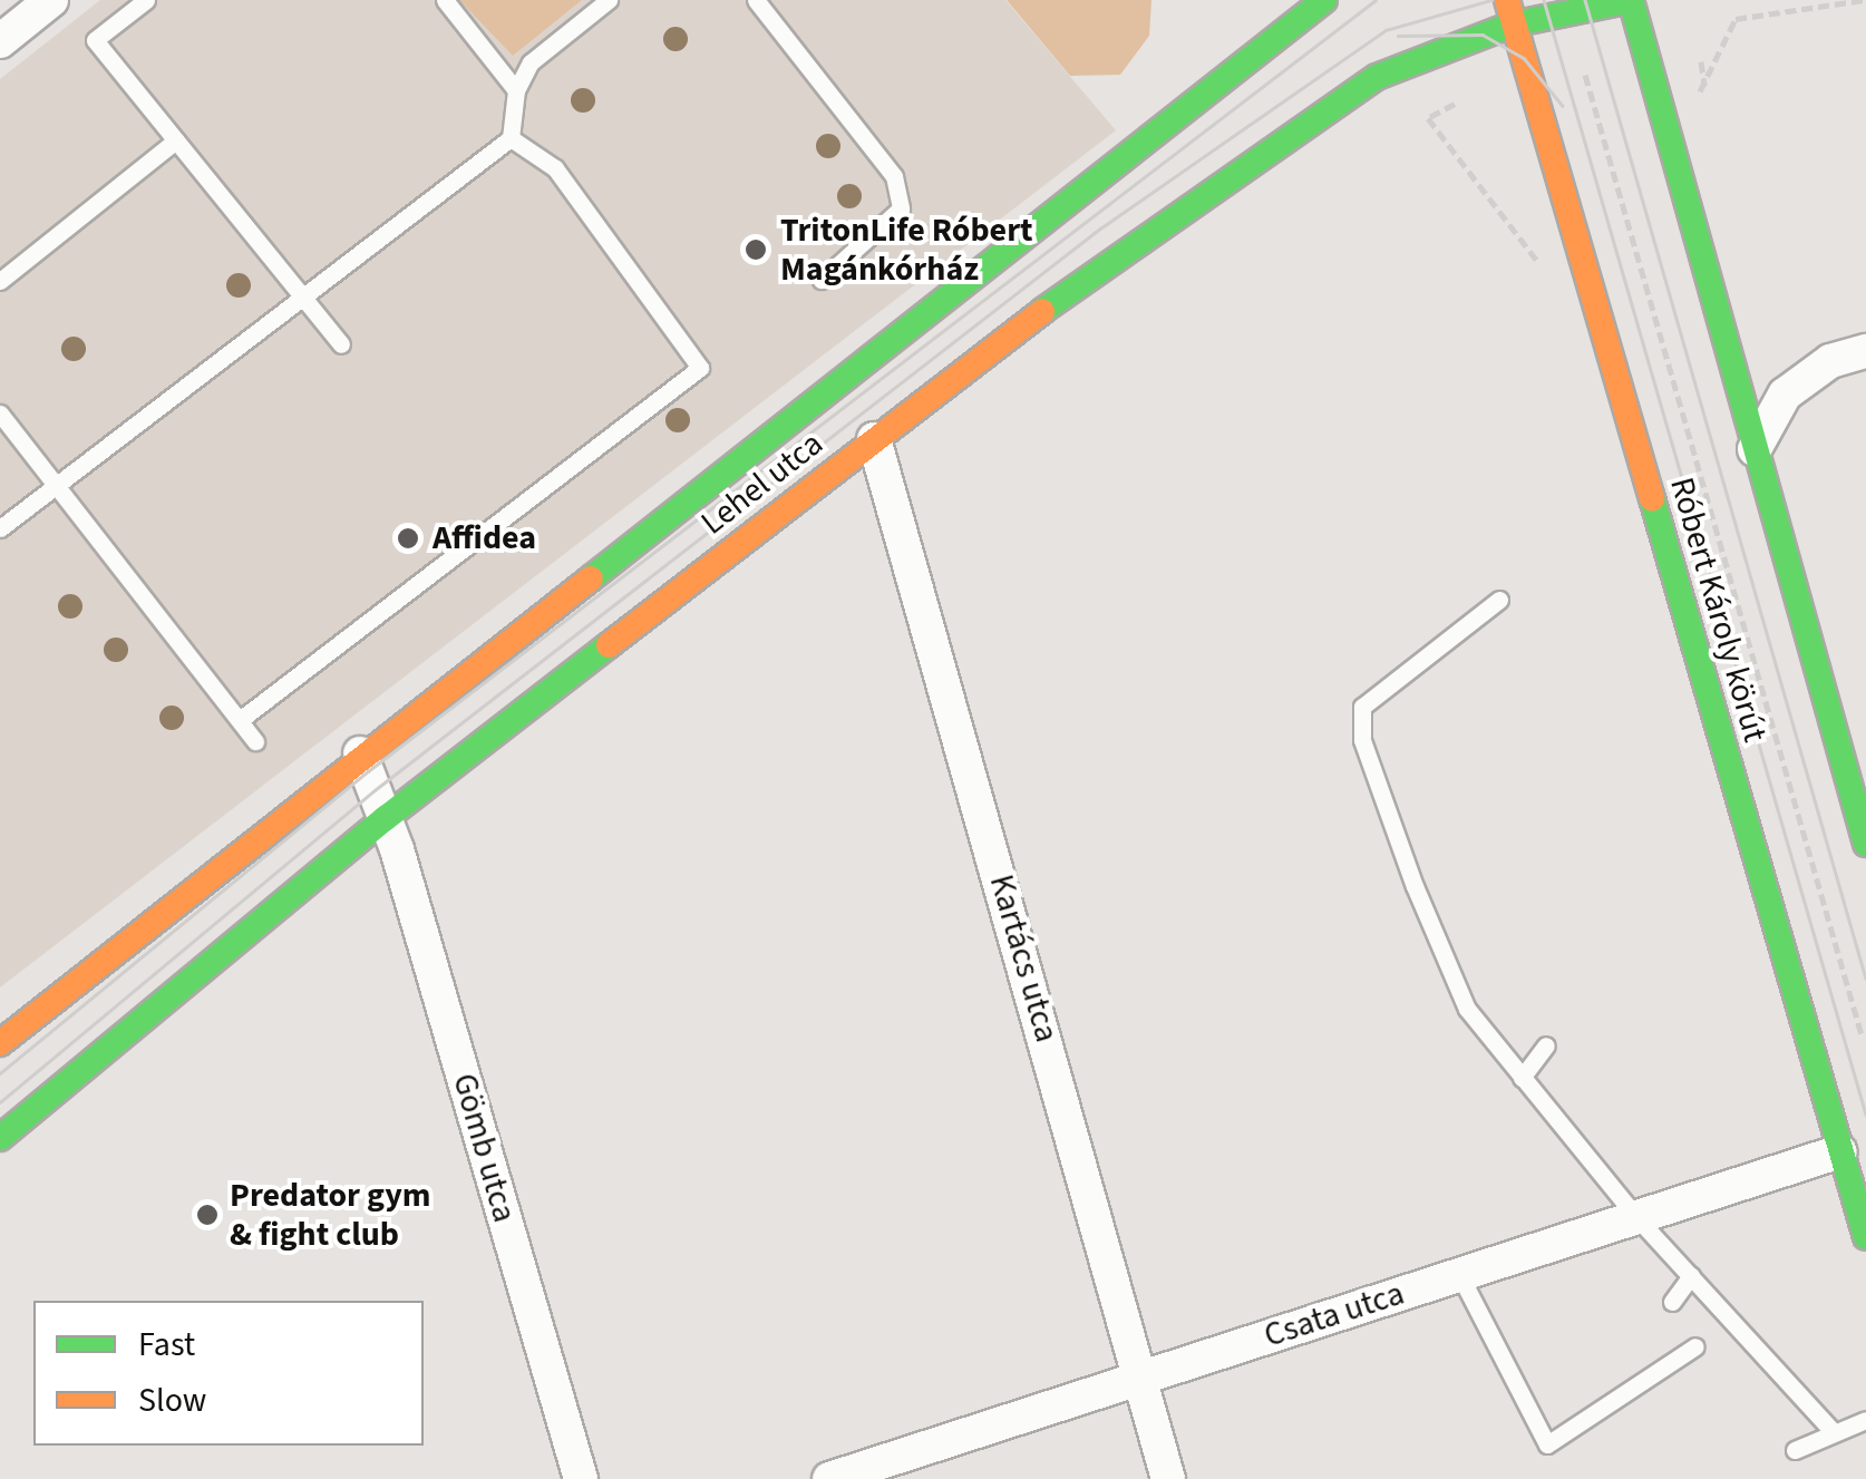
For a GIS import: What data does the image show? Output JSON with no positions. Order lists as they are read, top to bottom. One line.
{"streets":{"main road":["Lehel utca","Róbert Károly körút"],"street":["Kartács utca","Gömb utca","Csata utca"]},"crossings":[["Lehel utca","Róbert Károly körút"],["Lehel utca","Kartács utca"],["Lehel utca","Gömb utca"],["Róbert Károly körút","Csata utca"],["Kartács utca","Csata utca"]],"places":["TritonLife Róbert Magánkórház","Affidea","Predator gym & fight club"],"legend":["Fast","Slow"]}
